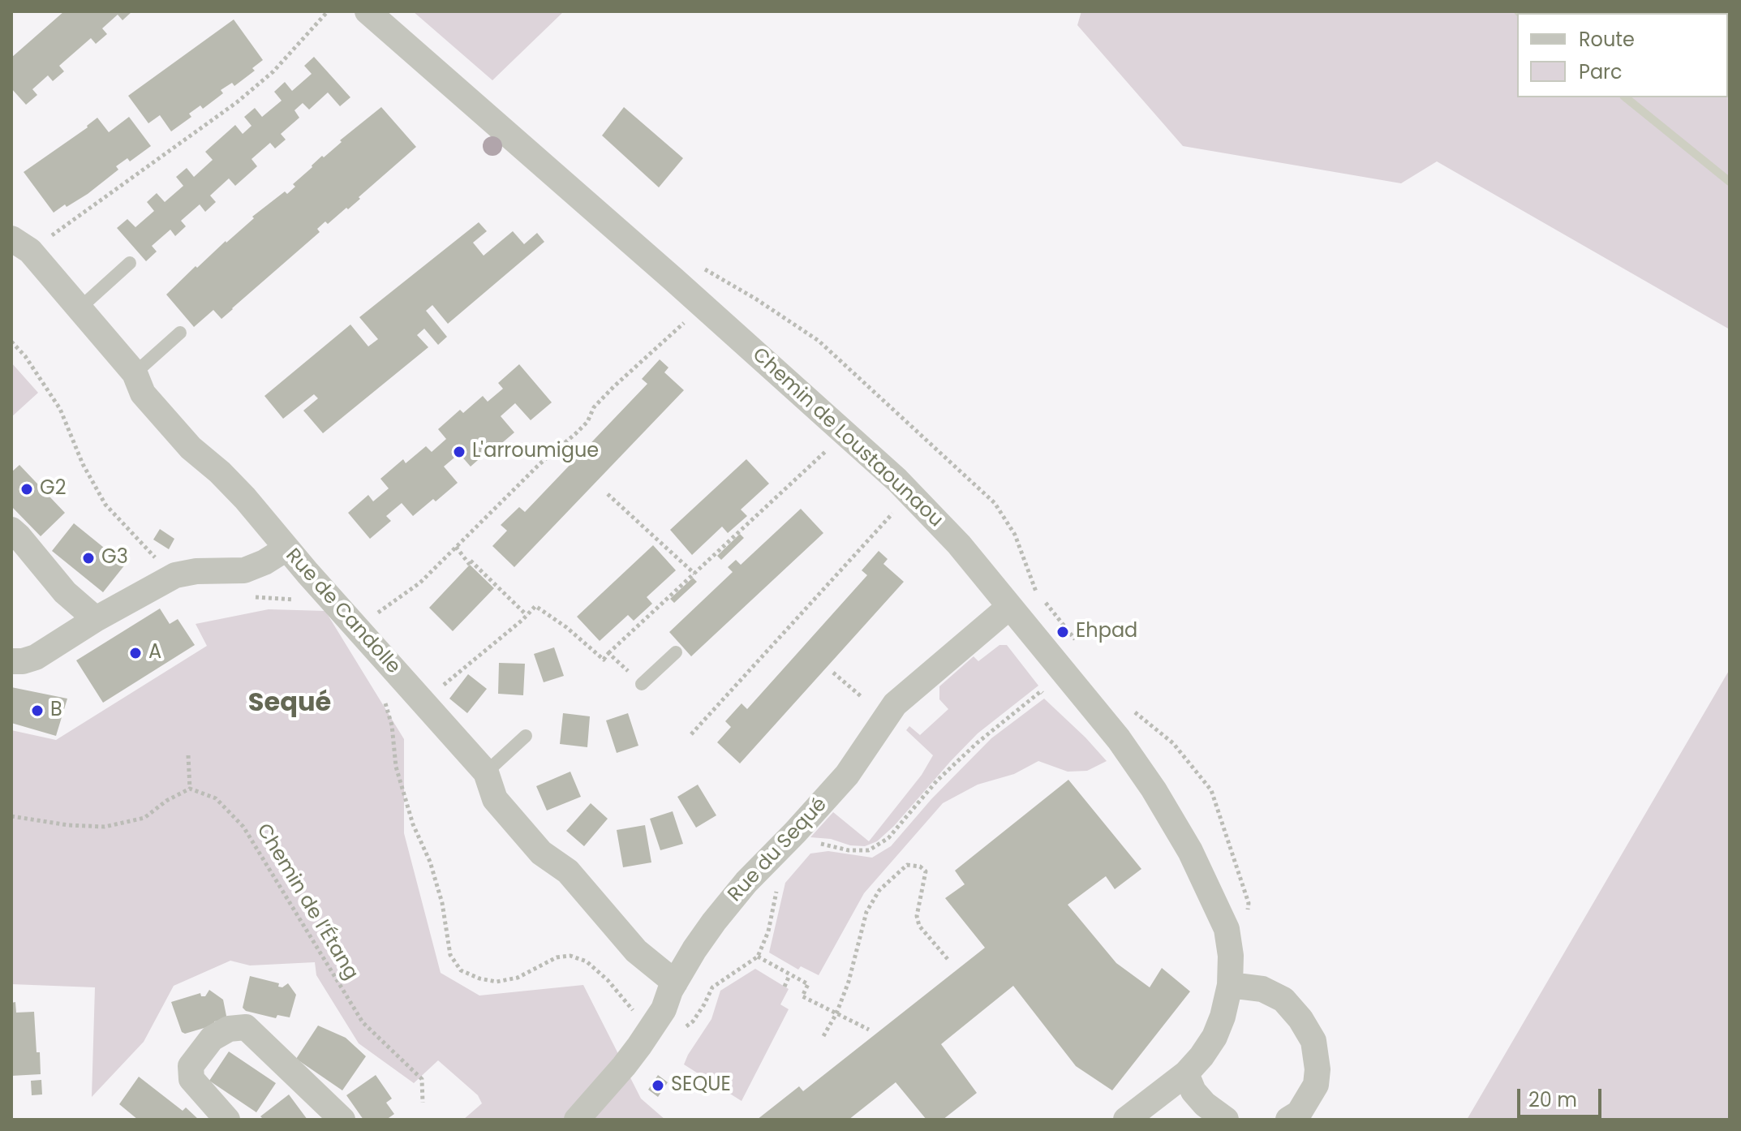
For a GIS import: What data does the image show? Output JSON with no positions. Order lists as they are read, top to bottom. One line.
{"streets":{"street":["Chemin de Loustaounaou","Rue de Candolle","Rue du Sequé"],"path":["Chemin de l’Étang"]},"crossings":[["Chemin de Loustaounaou","Rue du Sequé"],["Rue de Candolle","Rue du Sequé"]],"districts":["Sequé"],"places":["L'arroumigue","G2","G3","Ehpad","A","B","SEQUE"],"legend":["Route","Parc"],"scale_bar":"20 m"}
